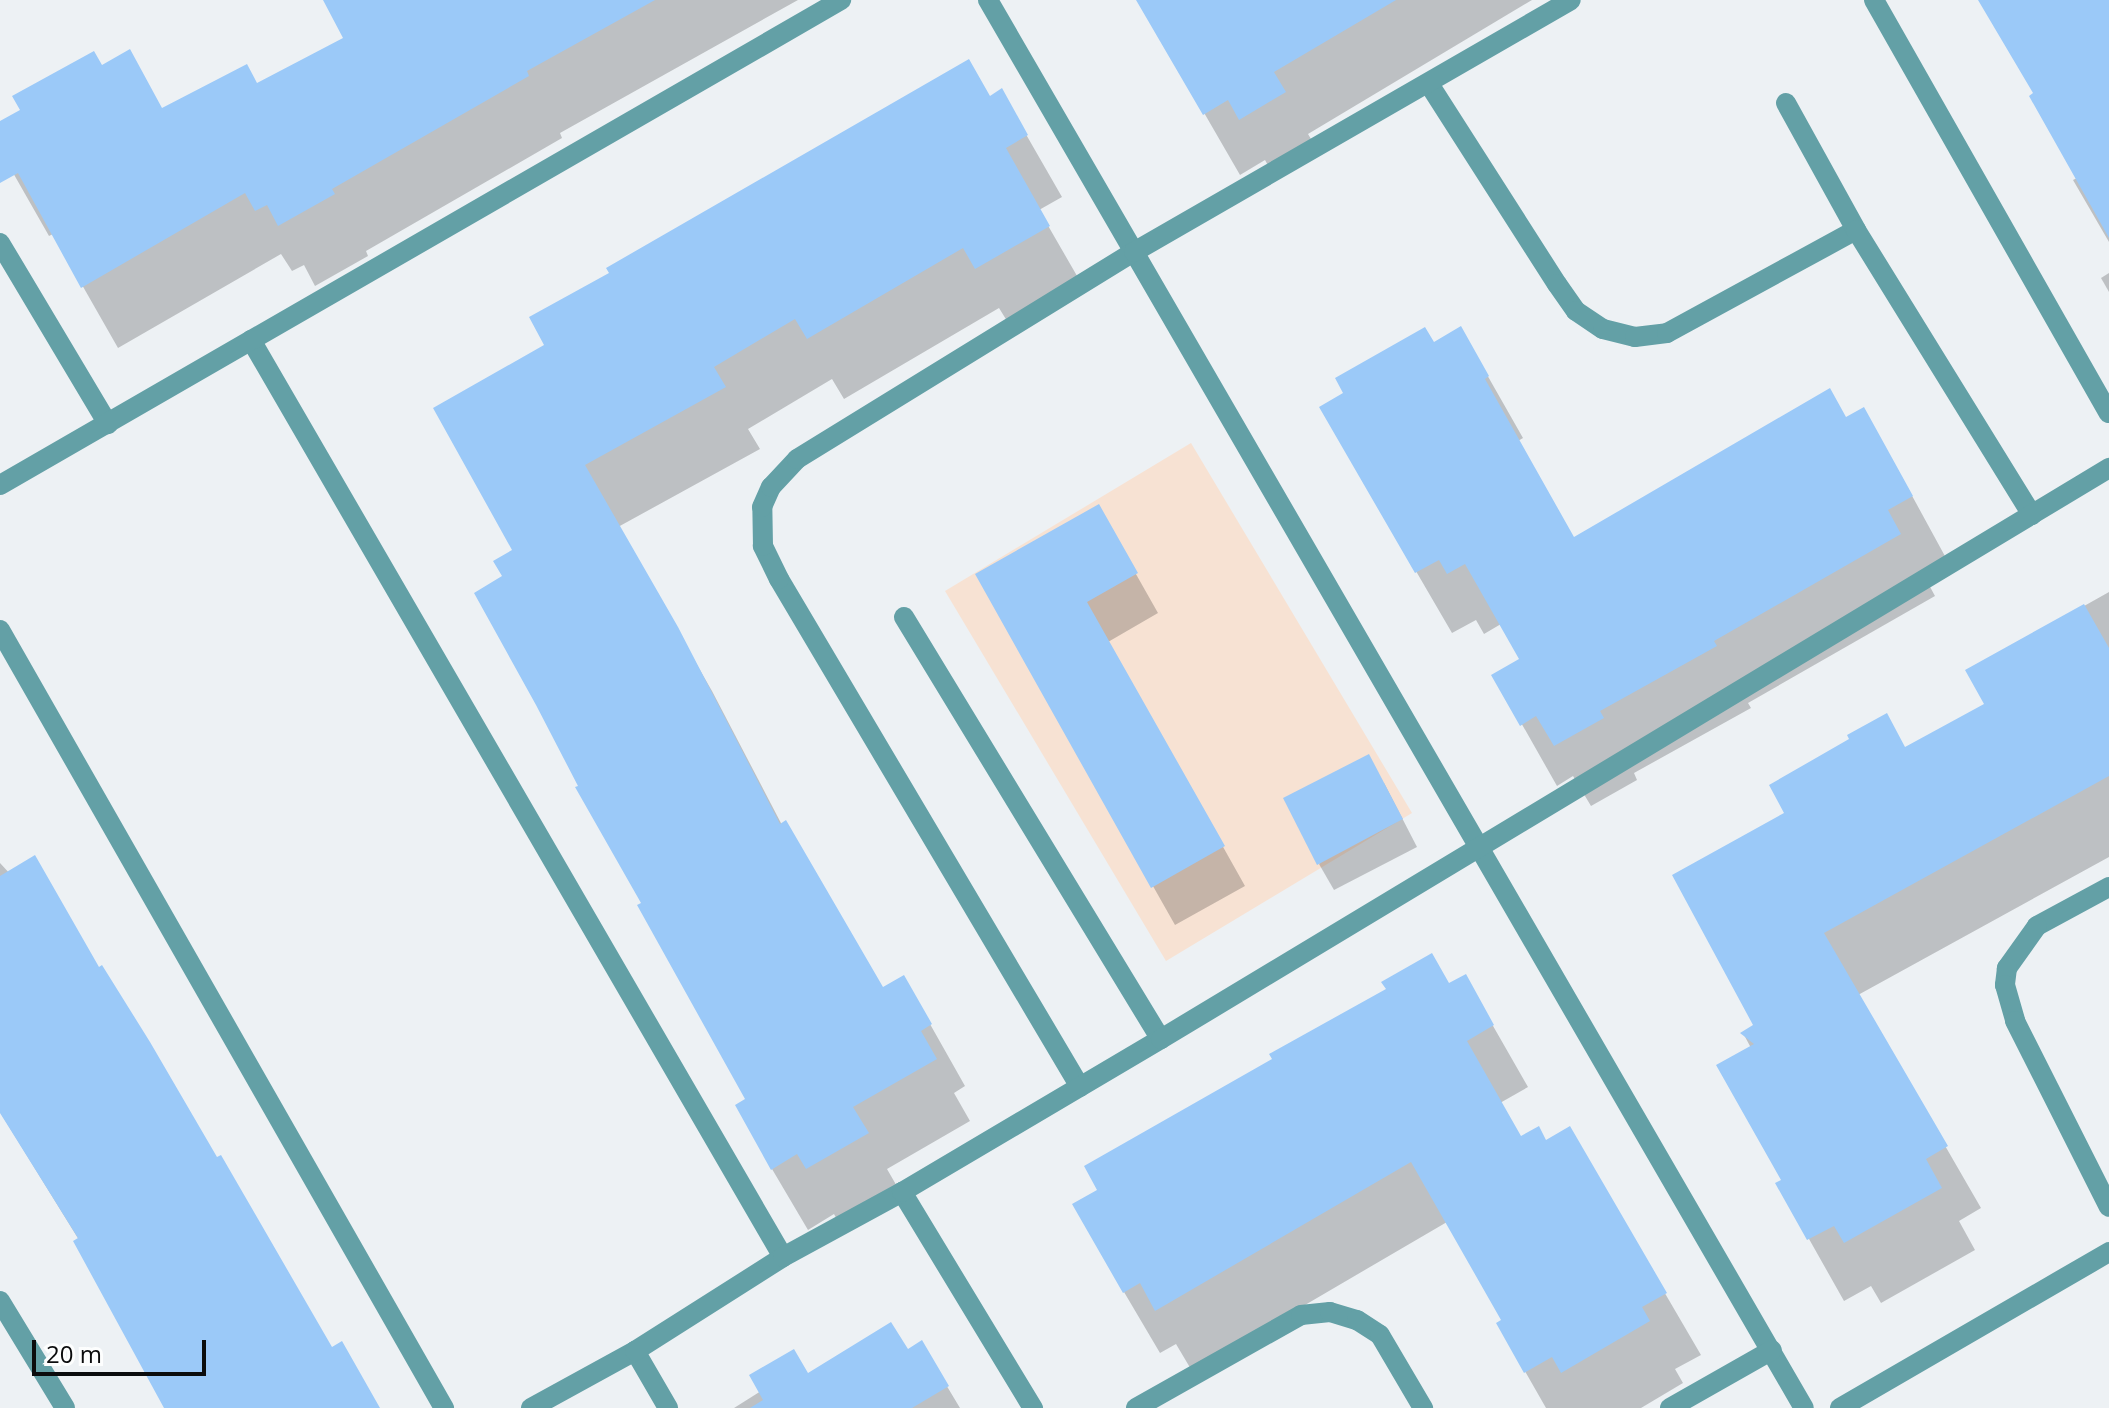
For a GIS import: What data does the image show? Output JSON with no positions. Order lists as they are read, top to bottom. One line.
{"scale_bar":"20 m"}
